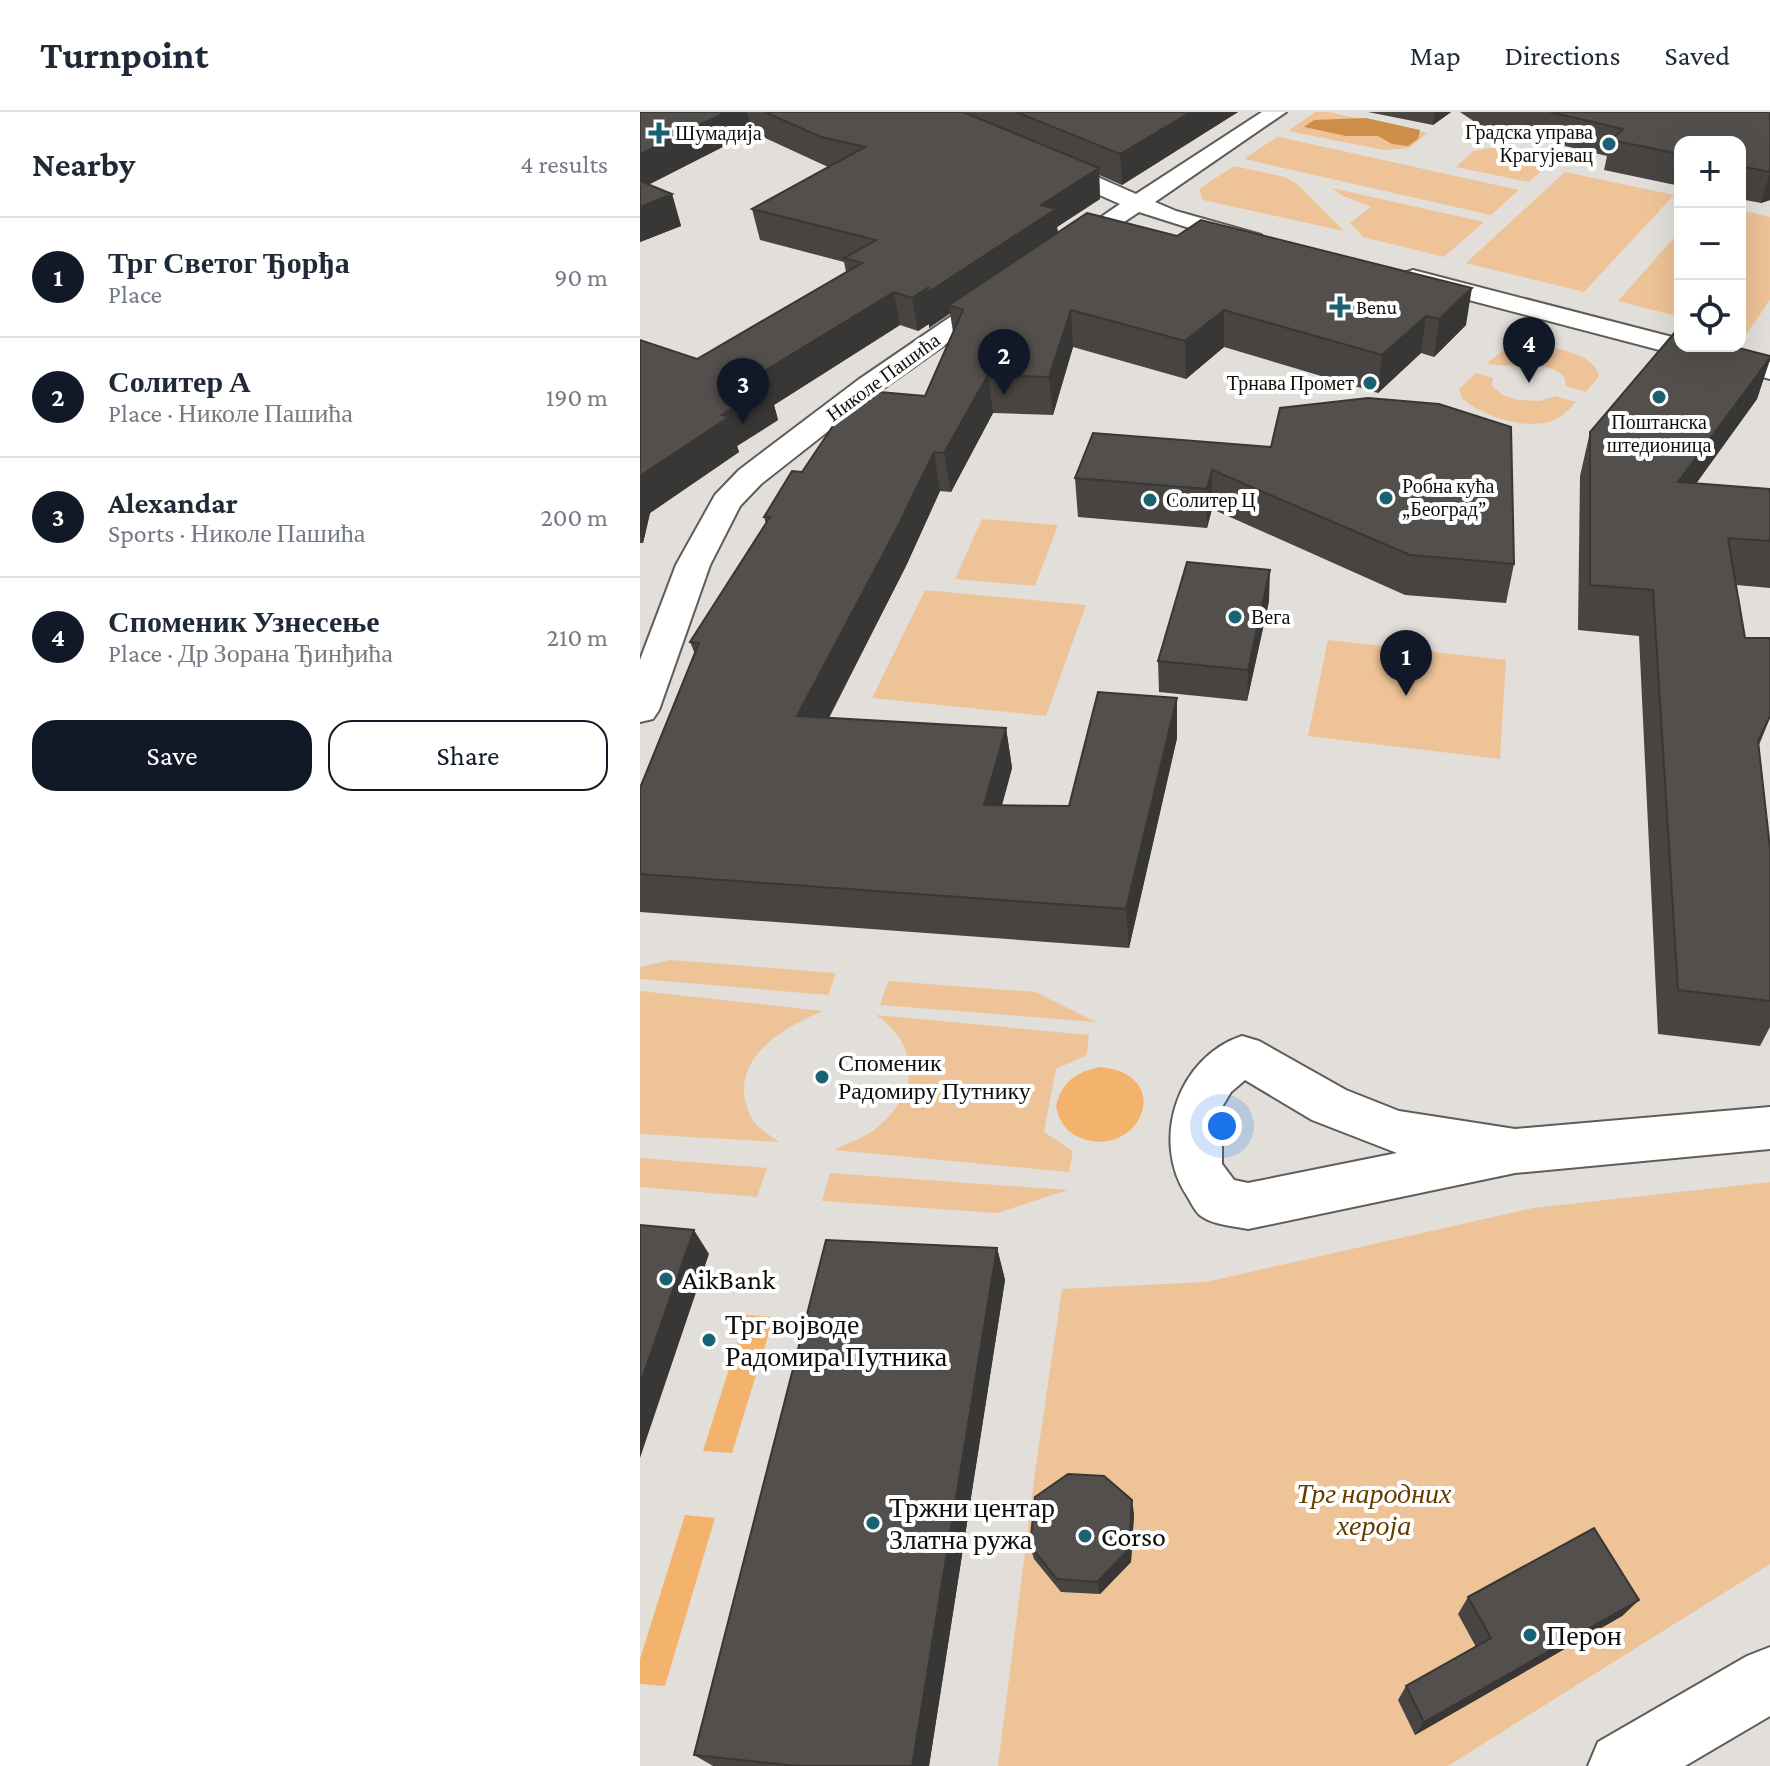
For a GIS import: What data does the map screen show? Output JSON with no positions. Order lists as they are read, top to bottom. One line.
{"streets":{"street":["Николе Пашића"]},"parks":["Трг народних хероја"],"places":{"health":["Шумадија","Benu"],"other":["Градска управа Крагујевац","Трнава Промет","Поштанска штедионица","Робна кућа „Београд”","Солитер Ц","Вега","Споменик Радомиру Путнику","AikBank","Трг војводе Радомира Путника","Тржни центар Златна ружа","Corso","Перон"]},"page":{"header":"Turnpoint","nav":["Map","Directions","Saved"],"heading":["Nearby","4 results"],"map_buttons":["+","−"],"list":[{"mark":"1","name":"Трг Светог Ђорђа","note":"Place","value":"90 m"},{"mark":"2","name":"Солитер А","note":"Place · Николе Пашића","value":"190 m"},{"mark":"3","name":"Alexandar","note":"Sports · Николе Пашића","value":"200 m"},{"mark":"4","name":"Споменик Узнесење","note":"Place · Др Зорана Ђинђића","value":"210 m"}],"pins":["4","2","3","1"],"buttons":["Save","Share"]}}
